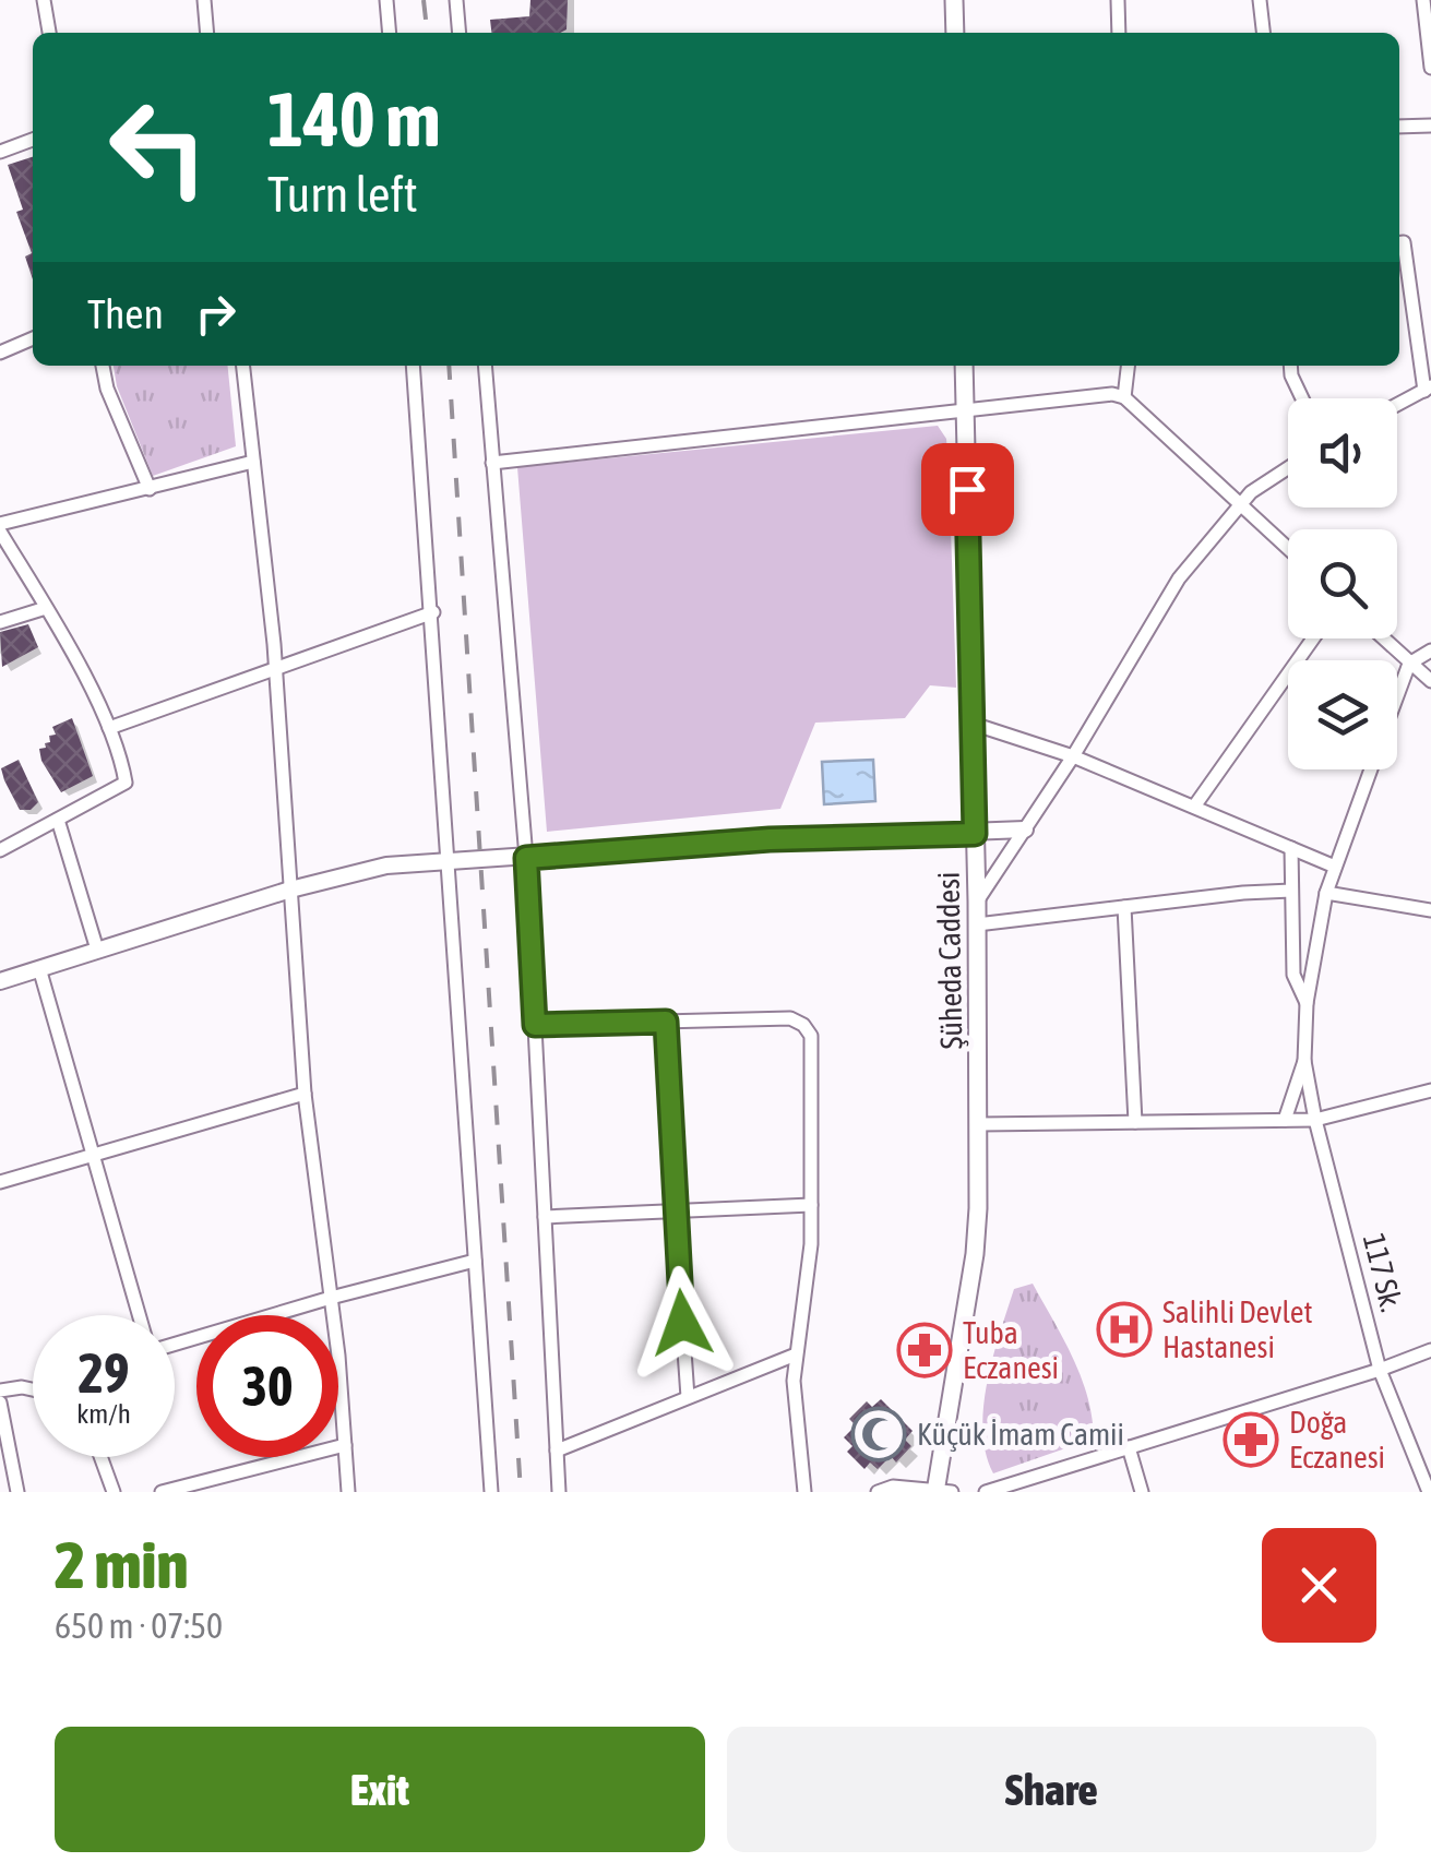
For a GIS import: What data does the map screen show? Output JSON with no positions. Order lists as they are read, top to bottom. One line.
{"streets":{"main road":["Şüheda Caddesi"],"street":["117 Sk."]},"places":{"hospital":["Salihli Devlet Hastanesi"],"pharmacy":["Tuba Eczanesi","Doğa Eczanesi"],"mosque":["Küçük İmam Camii"]},"page":{"turn":["140 m","Turn left"],"then":"Then","speed":"29 km/h","limit":"30","heading":["2 min","650 m · 07:50"],"buttons":["Exit","Share"]}}
